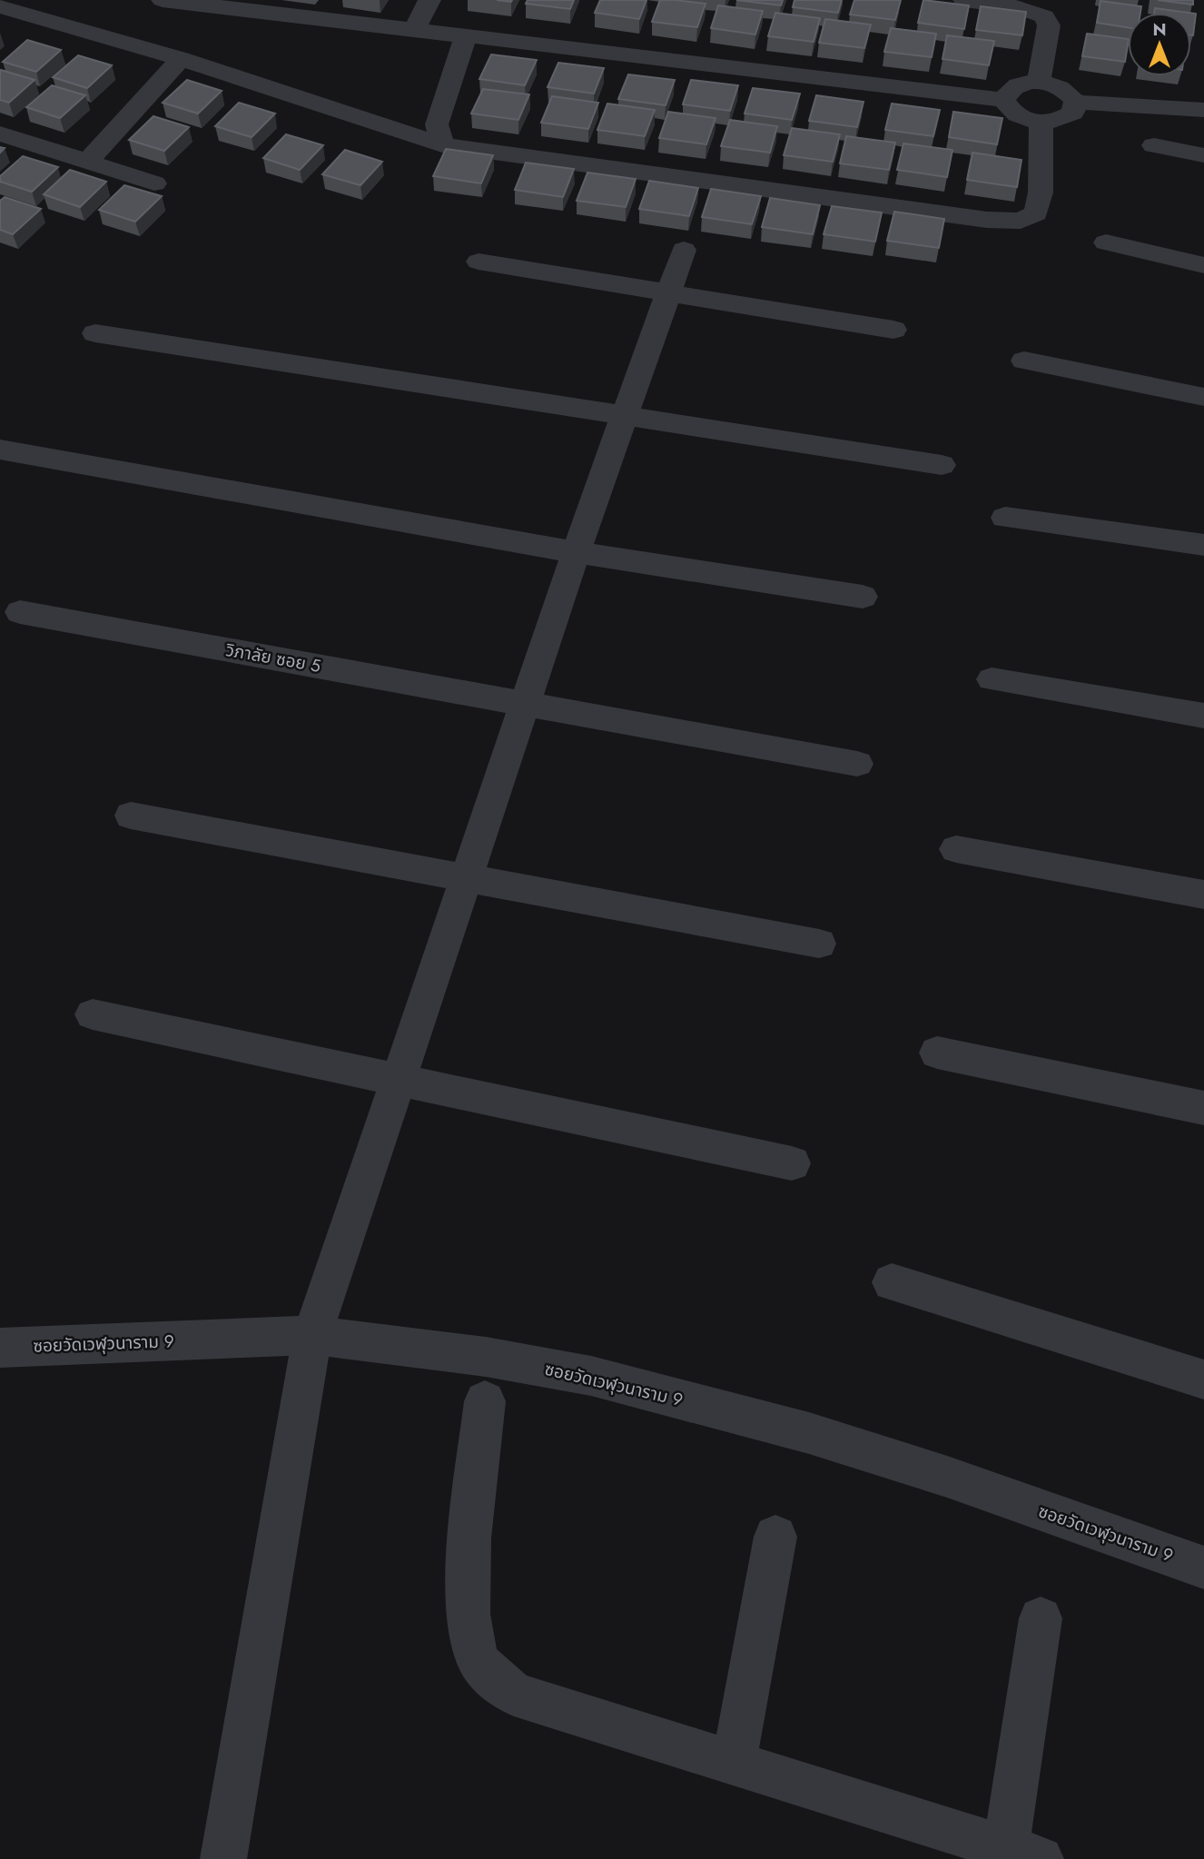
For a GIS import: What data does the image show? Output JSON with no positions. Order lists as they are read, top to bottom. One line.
{"streets":{"street":["วิภาลัย ซอย 5","ซอยวัดเวฬุวนาราม 9"]},"north":"top"}
